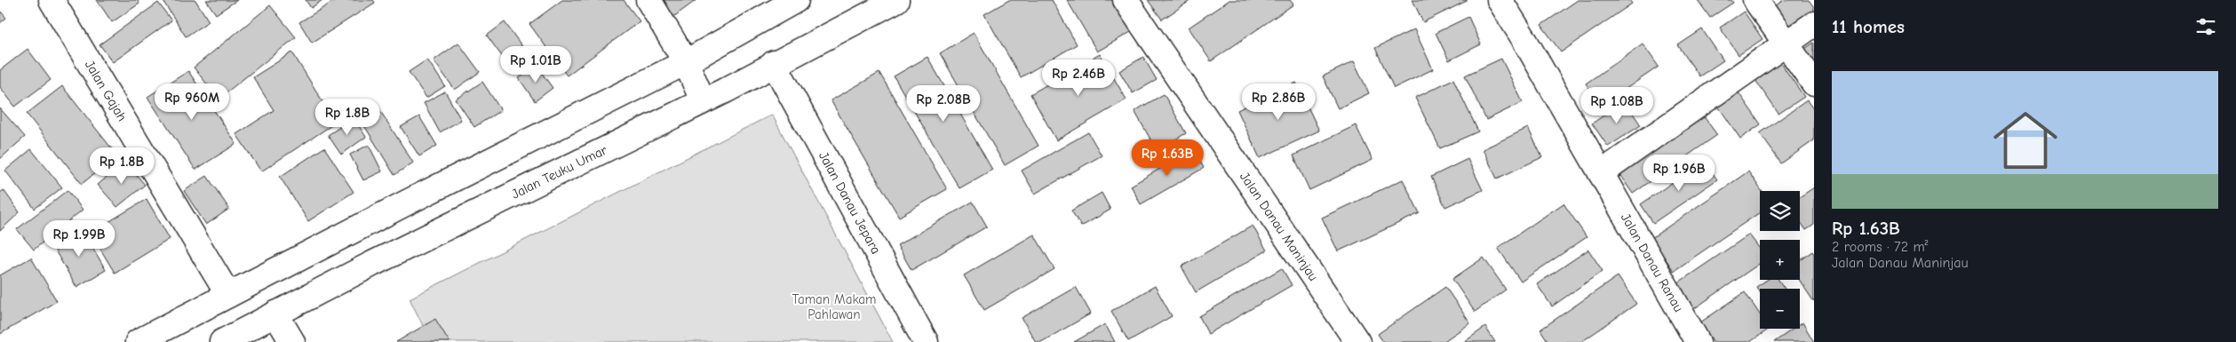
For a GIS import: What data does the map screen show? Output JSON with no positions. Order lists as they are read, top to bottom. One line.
{"streets":{"main road":["Jalan Gajah","Jalan Teuku Umar","Jalan Danau Jepara","Jalan Danau Maninjau","Jalan Danau Ranau"]},"crossings":[["Jalan Teuku Umar","Jalan Danau Jepara"]],"parks":["Taman Makam Pahlawan"],"page":{"heading":"11 homes","price":["Rp 1.01B","Rp 2.46B","Rp 960M","Rp 2.86B","Rp 2.08B","Rp 1.08B","Rp 1.8B","Rp 1.63B","Rp 1.8B","Rp 1.96B","Rp 1.99B"],"list":[{"name":"Rp 1.63B","note":"2 rooms · 72 m² · Jalan Danau Maninjau"}],"map_buttons":["+","−"]}}
